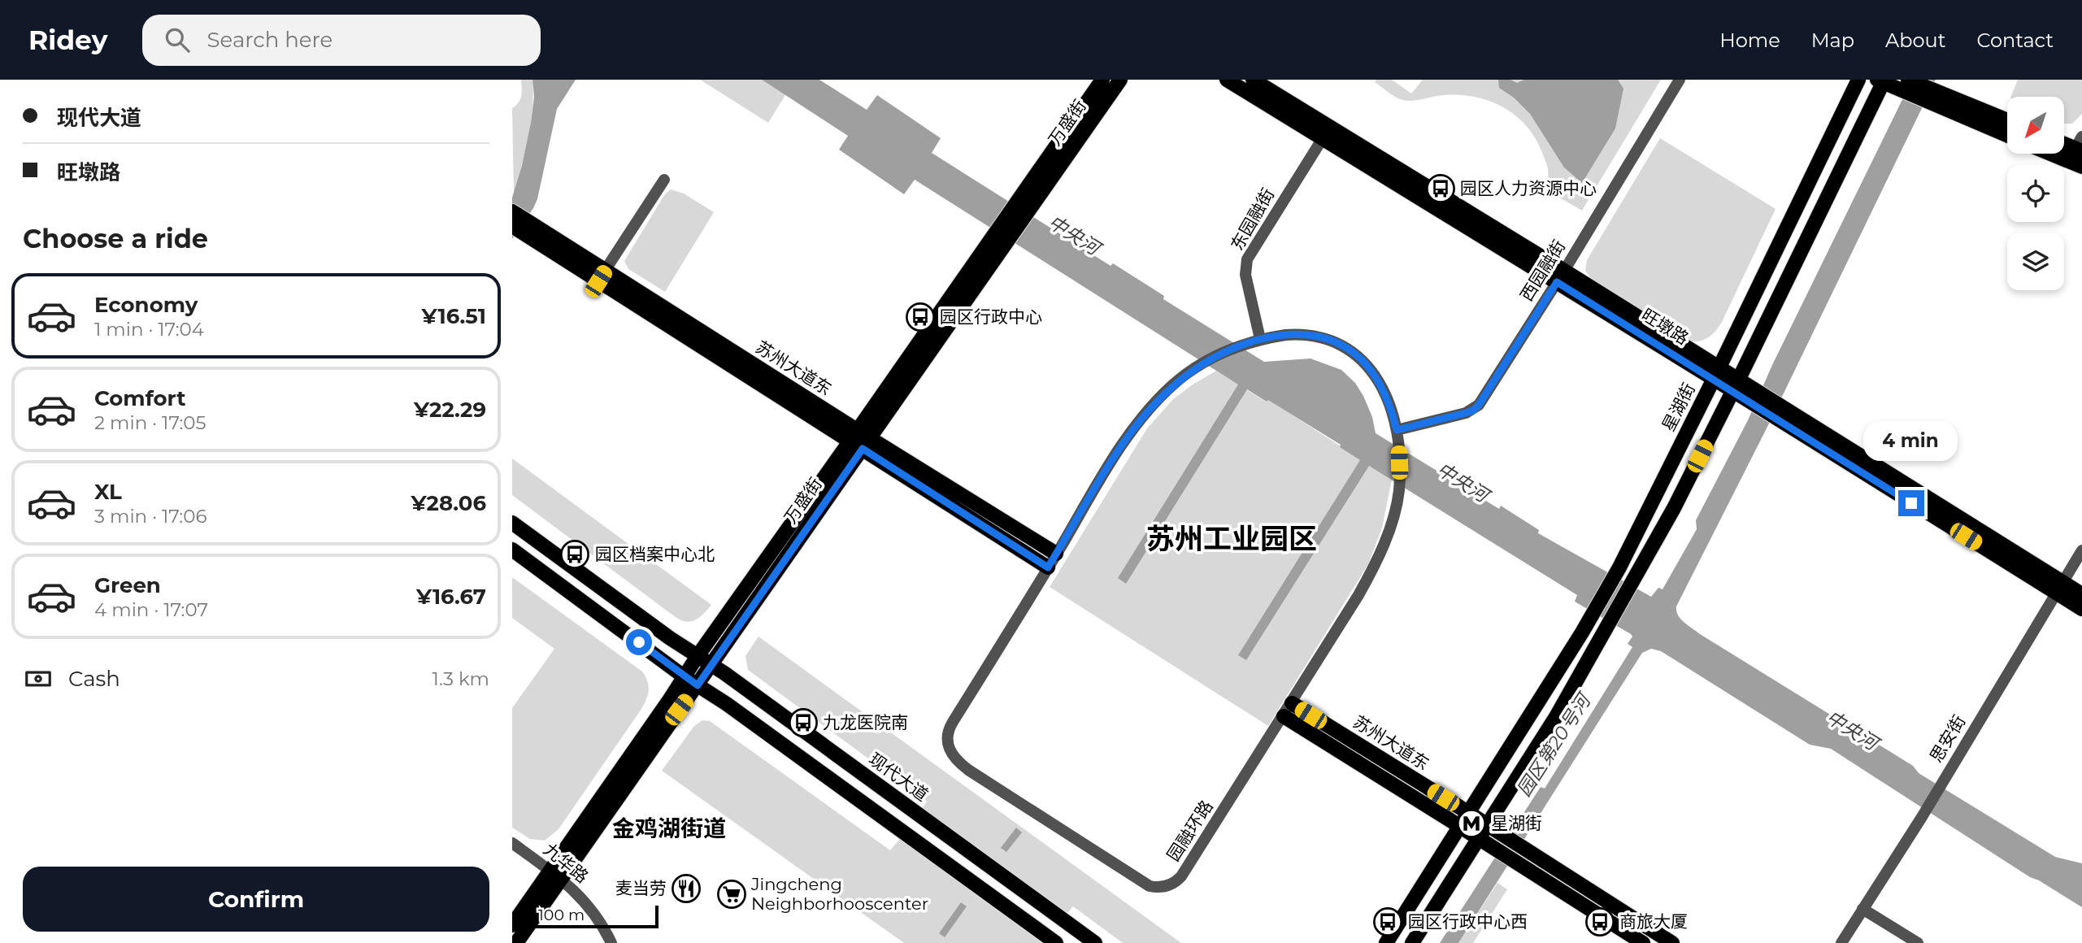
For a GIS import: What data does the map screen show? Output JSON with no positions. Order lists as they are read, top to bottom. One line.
{"streets":{"main road":["万盛街","旺墩路","苏州大道东","星湖街","现代大道"],"street":["东园融街","西园融街","思安街","园融环路","九华路"]},"crossings":[["万盛街","苏州大道东"],["万盛街","现代大道"],["万盛街","九华路"],["东园融街","旺墩路"],["东园融街","园融环路"],["西园融街","旺墩路"],["西园融街","园融环路"],["旺墩路","星湖街"],["旺墩路","思安街"],["苏州大道东","星湖街"],["苏州大道东","园融环路"]],"districts":["苏州工业园区","金鸡湖街道"],"water":["中央河","园区第20号河"],"places":{"bus stop":["园区人力资源中心","园区行政中心","园区档案中心北","九龙医院南","园区行政中心西","商旅大厦"],"metro station":["星湖街"],"restaurant":["麦当劳"],"supermarket":["Jingcheng Neighborhooscenter"]},"scale_bar":"100 m","north":"bottom left","page":{"header":"Ridey","search":"Search here","nav":["Home","Map","About","Contact"],"banner":["现代大道","旺墩路"],"heading":"Choose a ride","list":[{"name":"Economy","note":"1 min · 17:04","value":"¥16.51"},{"name":"Comfort","note":"2 min · 17:05","value":"¥22.29"},{"name":"XL","note":"3 min · 17:06","value":"¥28.06"},{"name":"Green","note":"4 min · 17:07","value":"¥16.67"}],"bubble":"4 min","pay":["Cash","1.3 km"],"buttons":"Confirm","scale":"100 m"}}
